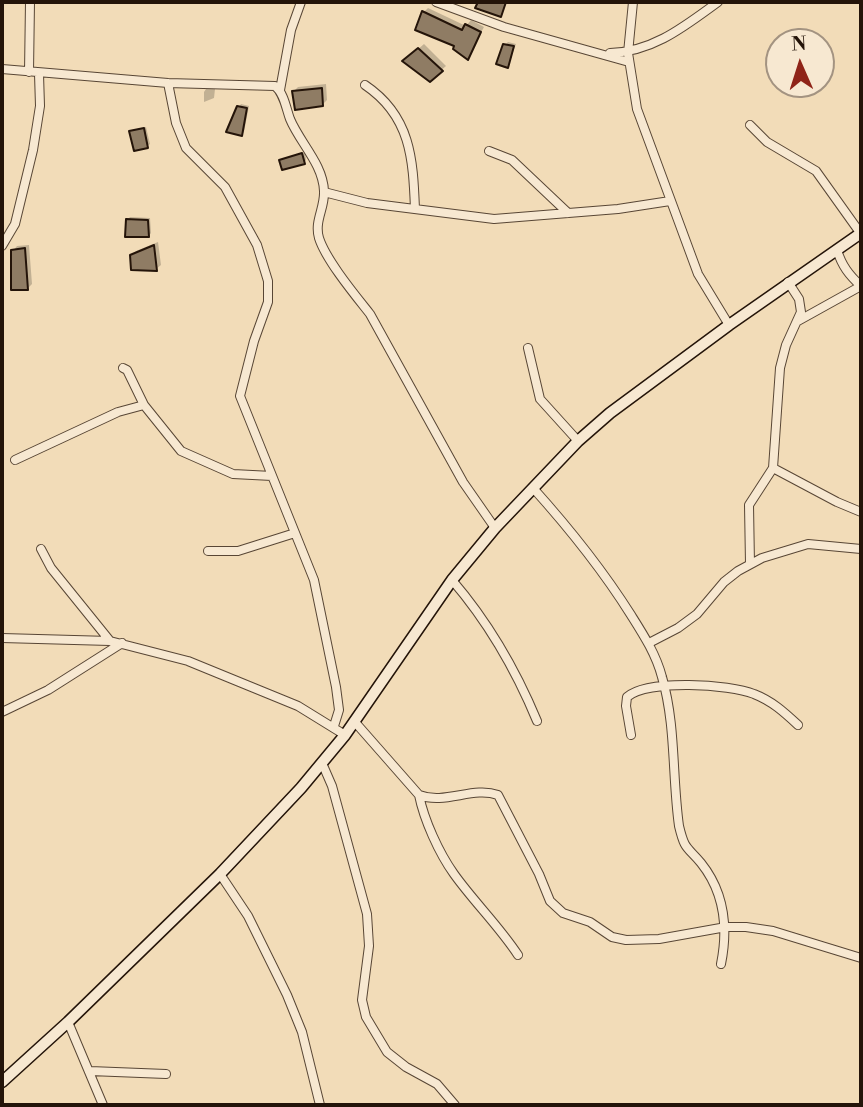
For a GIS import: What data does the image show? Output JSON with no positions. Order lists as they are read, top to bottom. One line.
{"north":"top"}
